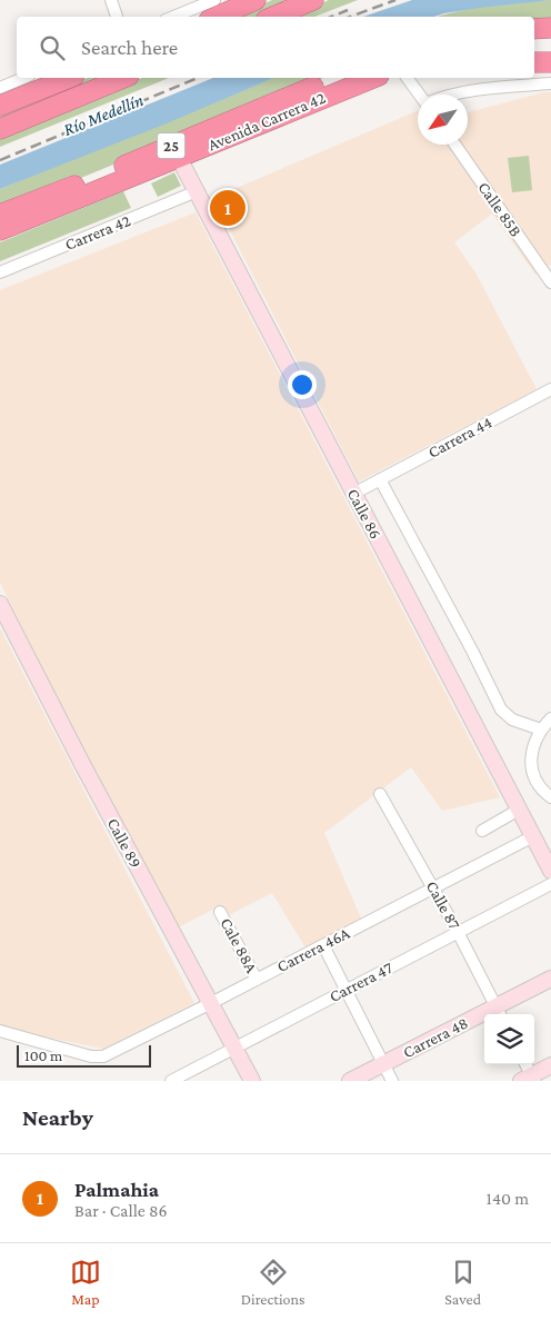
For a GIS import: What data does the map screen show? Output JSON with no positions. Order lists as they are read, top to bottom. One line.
{"streets":{"highway":["Avenida Carrera 42","25"],"street":["Calle 85B","Carrera 42","Carrera 44","Calle 86","Calle 89","Calle 87","Cale 88A","Carrera 46A","Carrera 47","Carrera 48"]},"crossings":[["Avenida Carrera 42","Calle 86"],["Carrera 42","Calle 86"],["Carrera 44","Calle 86"],["Calle 86","Carrera 46A"],["Calle 89","Carrera 46A"],["Calle 89","Carrera 47"],["Calle 87","Carrera 46A"],["Calle 87","Carrera 47"],["Calle 87","Carrera 48"],["Cale 88A","Carrera 46A"]],"water":["Río Medellín"],"scale_bar":"100 m","north":"bottom left","page":{"search":"Search here","pins":"1","scale":"100 m","heading":"Nearby","list":[{"mark":"1","name":"Palmahia","note":"Bar · Calle 86","value":"140 m"}],"nav":["Map","Directions","Saved"]}}
